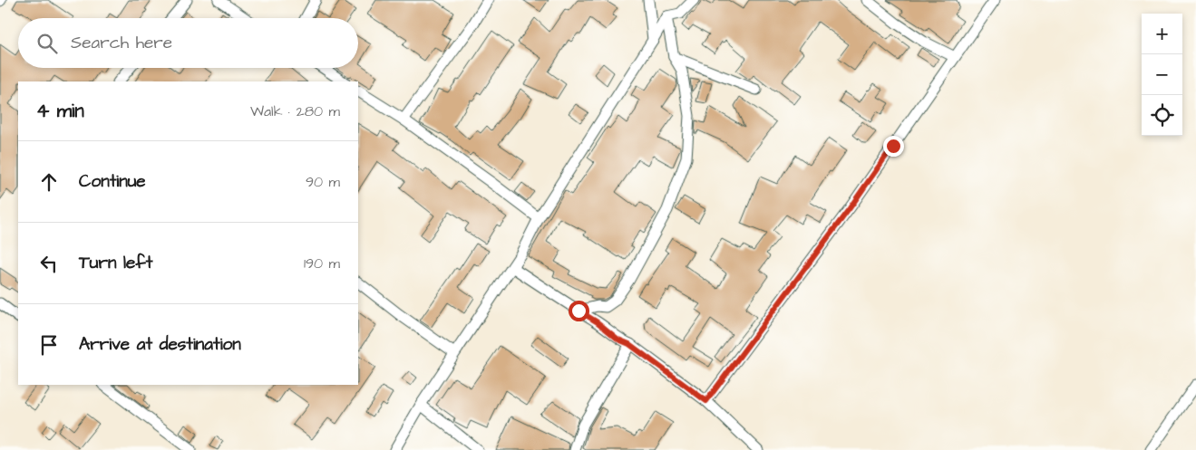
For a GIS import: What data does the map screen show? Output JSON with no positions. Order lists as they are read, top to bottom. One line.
{"page":{"map_buttons":["+","−"],"search":"Search here","heading":["4 min","Walk · 280 m"],"list":[["Continue","90 m"],["Turn left","190 m"],"Arrive at destination"]}}
